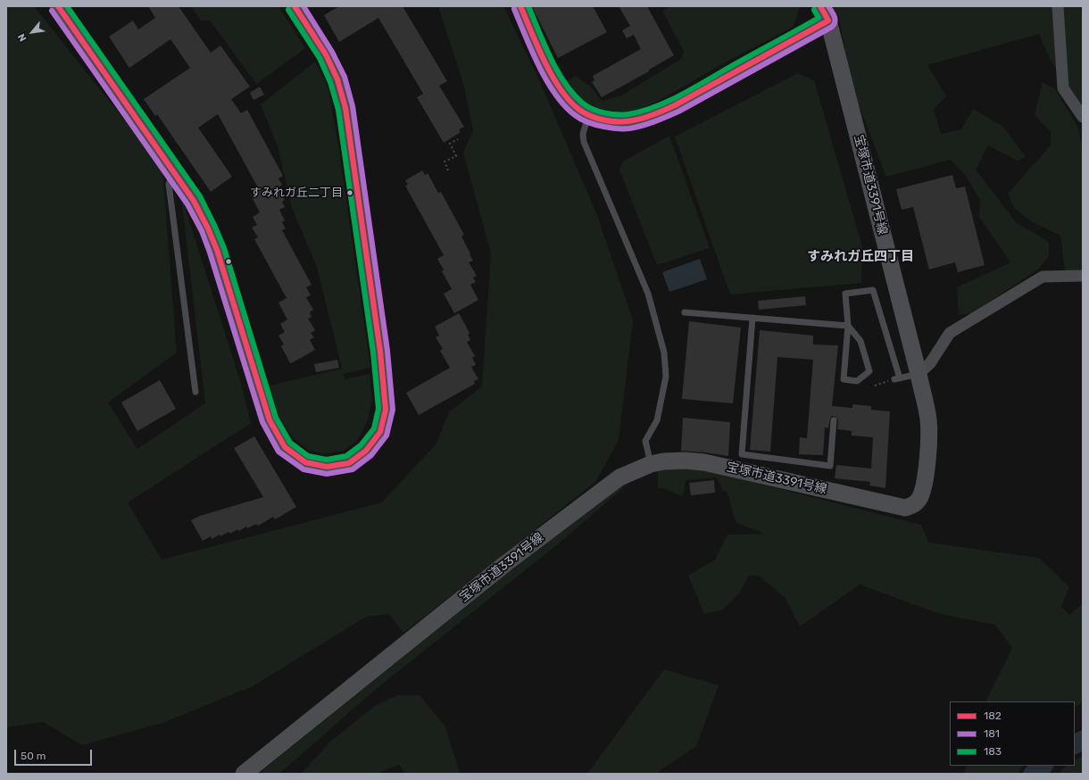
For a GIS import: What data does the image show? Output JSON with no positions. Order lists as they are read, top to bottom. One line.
{"streets":{"street":["宝塚市道3391号線"]},"districts":["すみれガ丘四丁目"],"places":["すみれガ丘二丁目"],"lines":["transit line 182","transit line 181","transit line 183"],"legend":["182","181","183"],"scale_bar":"50 m","north":"bottom left"}
